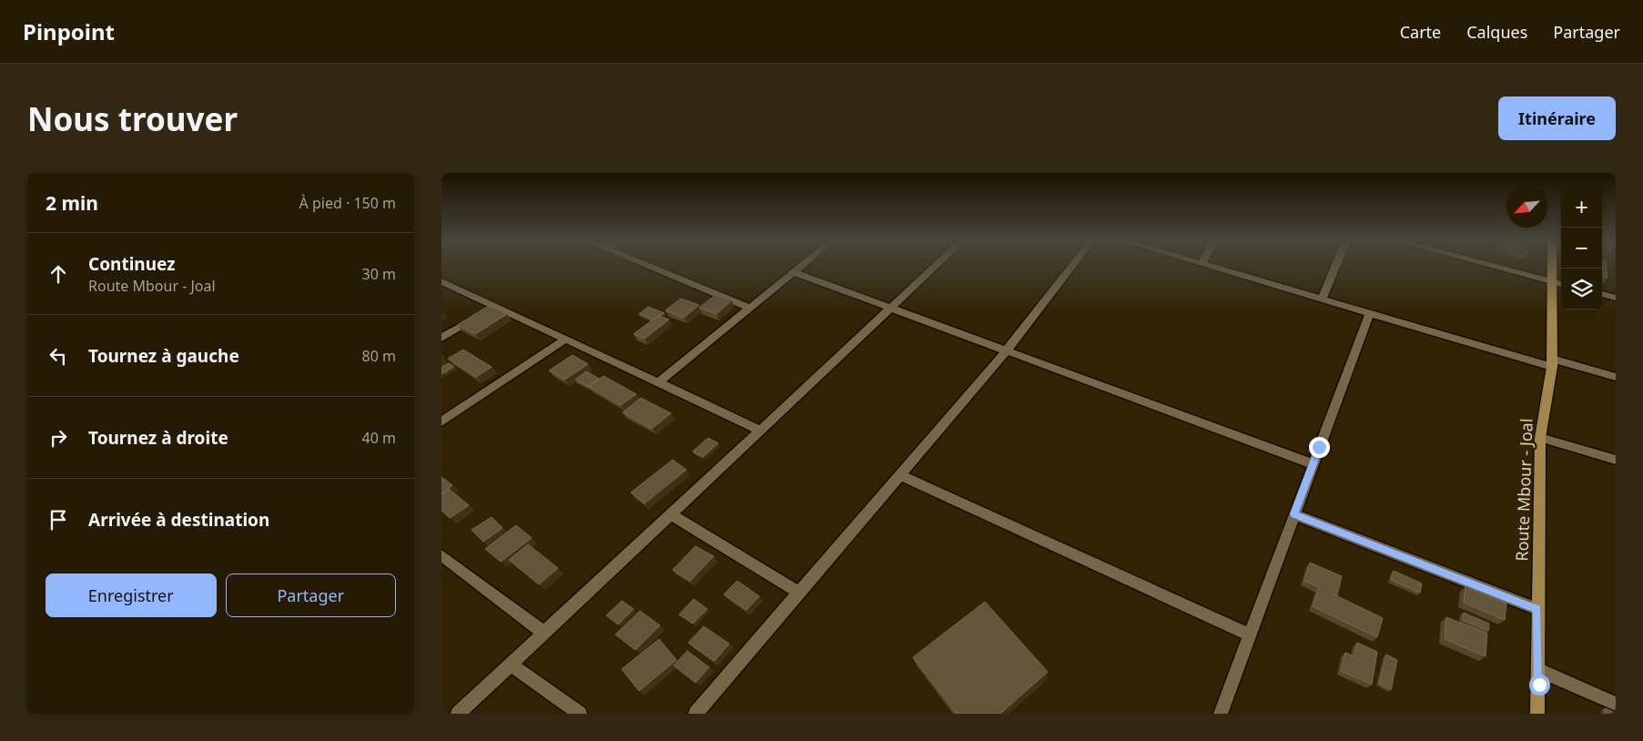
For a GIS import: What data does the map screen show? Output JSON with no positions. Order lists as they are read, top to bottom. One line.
{"streets":{"main road":["Route Mbour - Joal"]},"north":"bottom left","page":{"header":"Pinpoint","nav":["Carte","Calques","Partager"],"buttons":["Itinéraire",["Enregistrer","Partager"]],"title":"Nous trouver","heading":["2 min","À pied · 150 m"],"map_buttons":["+","−"],"list":[["Continuez","Route Mbour - Joal","30 m"],["Tournez à gauche","80 m"],["Tournez à droite","40 m"],"Arrivée à destination"]}}
